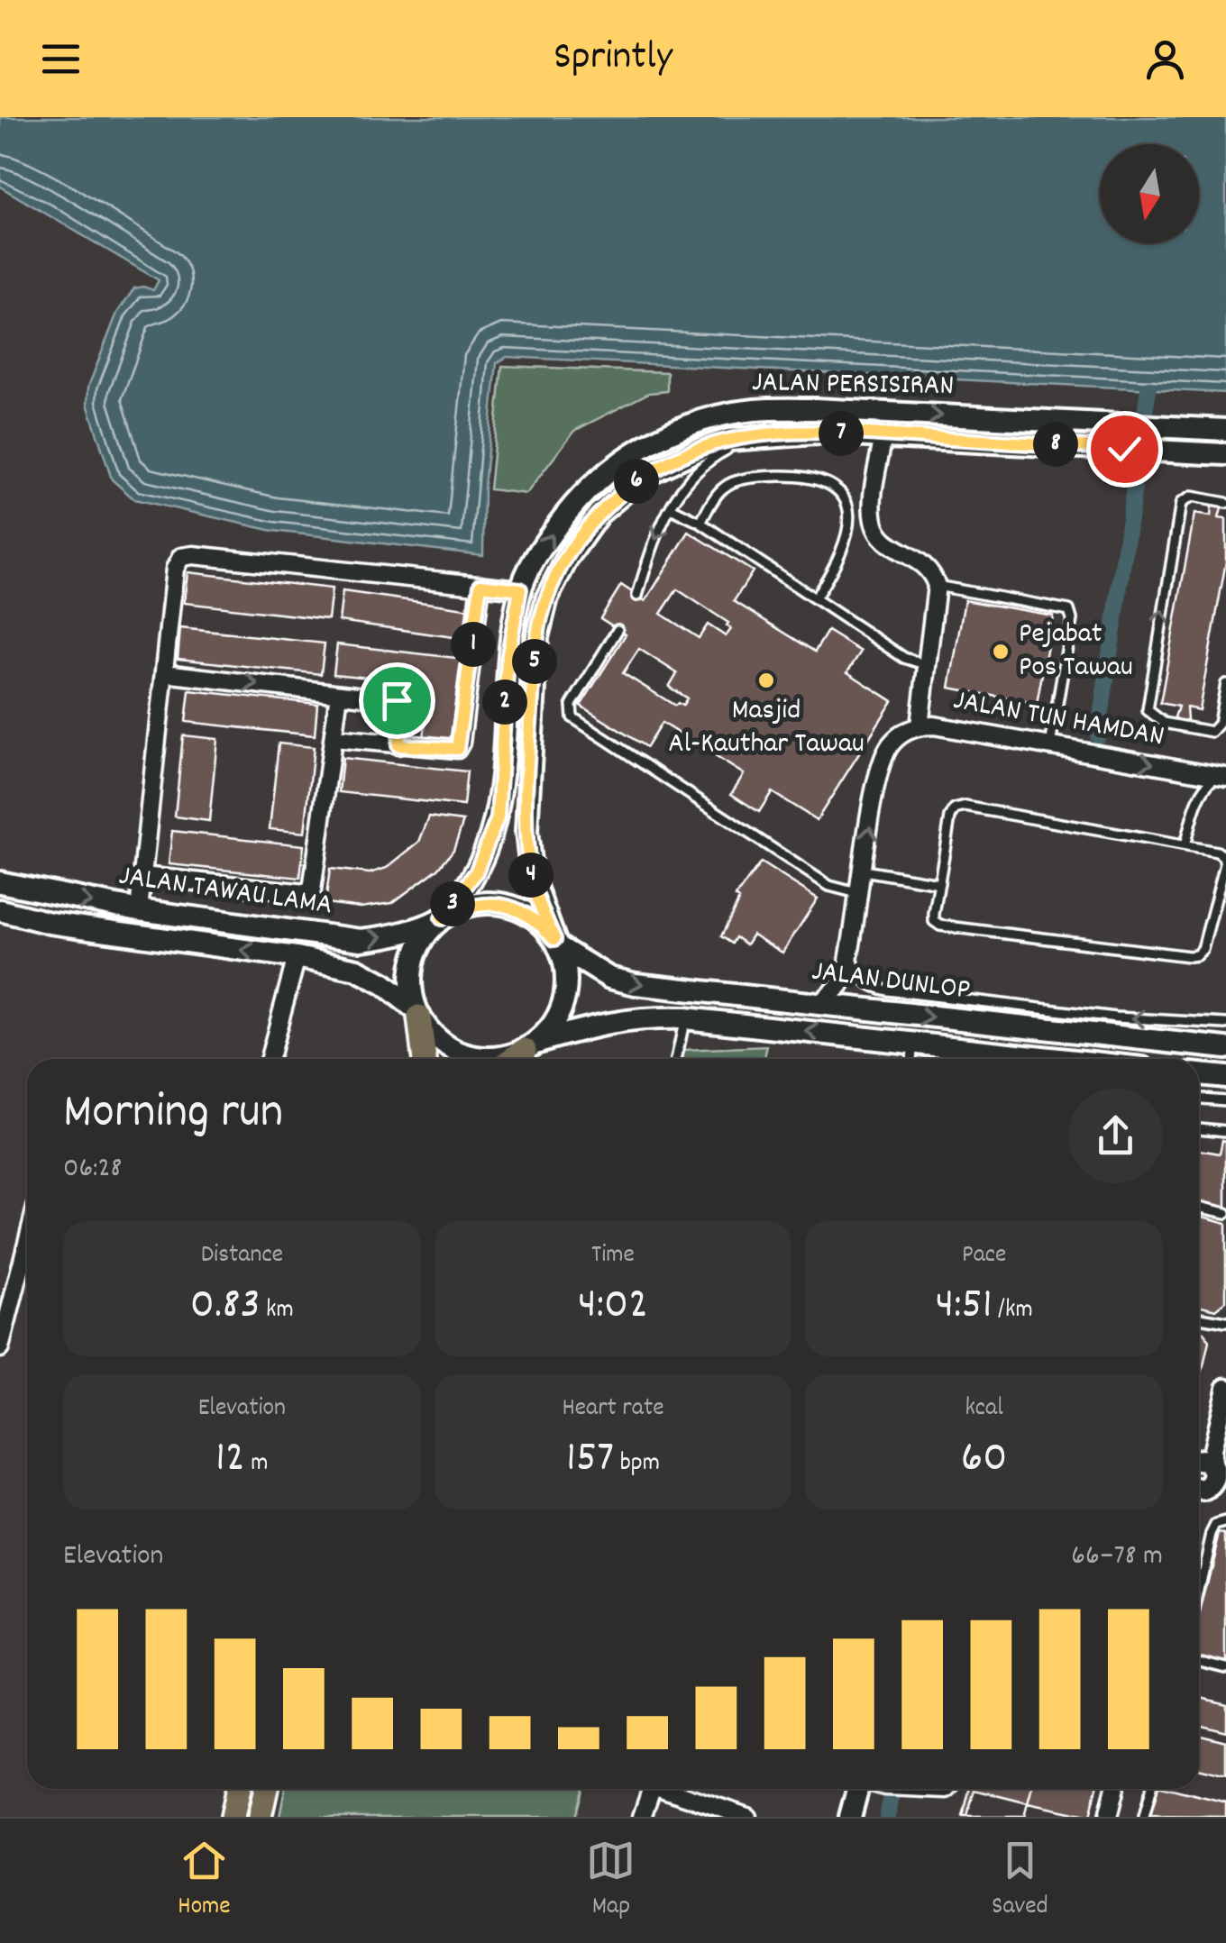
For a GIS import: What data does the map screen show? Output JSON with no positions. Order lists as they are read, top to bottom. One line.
{"streets":{"main road":["JALAN PERSISIRAN","JALAN TAWAU LAMA","JALAN DUNLOP"],"street":["JALAN TUN HAMDAN"]},"crossings":[["JALAN PERSISIRAN","JALAN TAWAU LAMA"],["JALAN PERSISIRAN","JALAN DUNLOP"],["JALAN TUN HAMDAN","JALAN DUNLOP"],["JALAN TAWAU LAMA","JALAN DUNLOP"]],"places":["Pejabat Pos Tawau","Masjid Al-Kauthar Tawau"],"north":"bottom","page":{"header":"Sprintly","pins":["7","8","6","1","5","2","4","3"],"heading":["Morning run","06:28"],"stats":[["Distance","0.83 km"],["Time","4:02"],["Pace","4:51 /km"],["Elevation","12 m"],["Heart rate","157 bpm"],["kcal","60"]],"chart":["Elevation","66–78 m"],"tabs":["Home","Map","Saved"]}}
